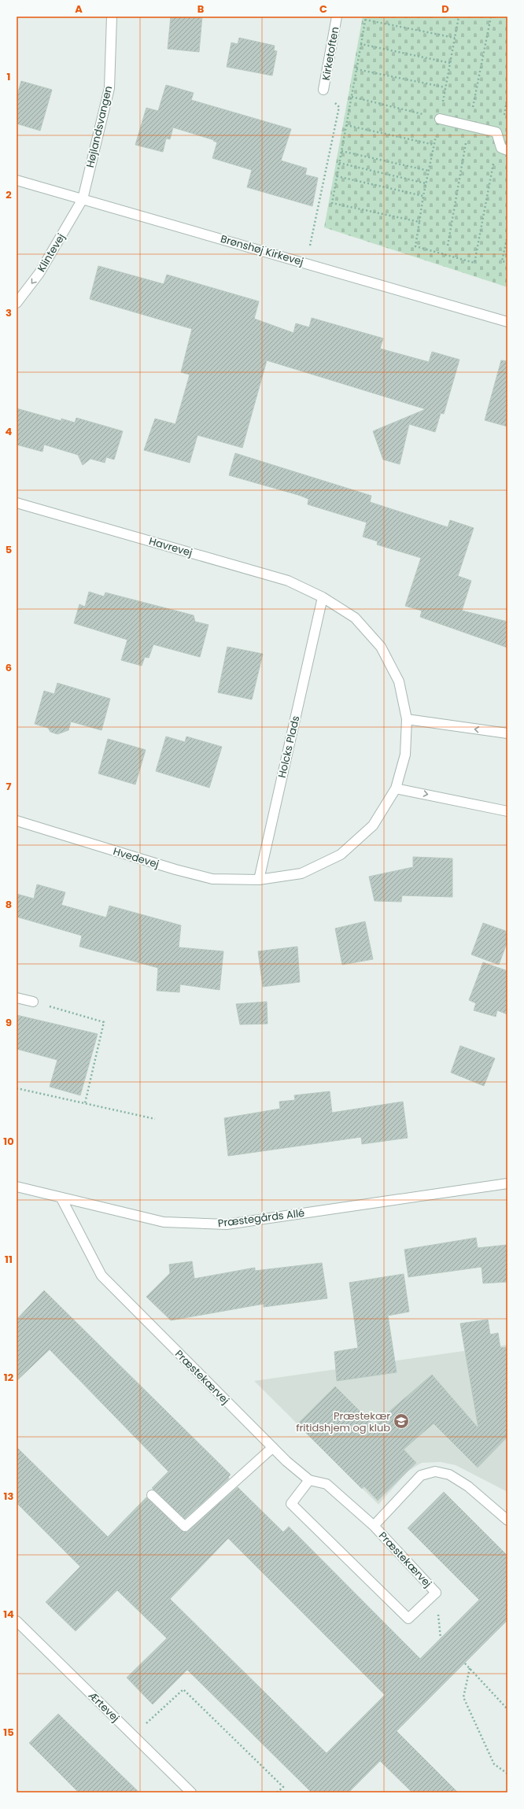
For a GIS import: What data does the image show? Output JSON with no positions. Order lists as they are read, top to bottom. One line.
{"streets":{"street":["Kirketoften","Højlandsvangen","Brønshøj Kirkevej","Klintevej","Havrevej","Holcks Plads","Hvedevej","Præstegårds Allé","Præstekærvej","Ærtevej"]},"crossings":[["Højlandsvangen","Brønshøj Kirkevej"],["Højlandsvangen","Klintevej"],["Brønshøj Kirkevej","Klintevej"],["Havrevej","Holcks Plads"],["Holcks Plads","Hvedevej"],["Præstegårds Allé","Præstekærvej"]],"one_way":["Klintevej"],"places":{"school or university":["Præstekær fritidshjem og klub"]},"grid":{"columns":["A","B","C","D"],"rows":["1","2","3","4","5","6","7","8","9","10","11","12","13","14","15"]}}
